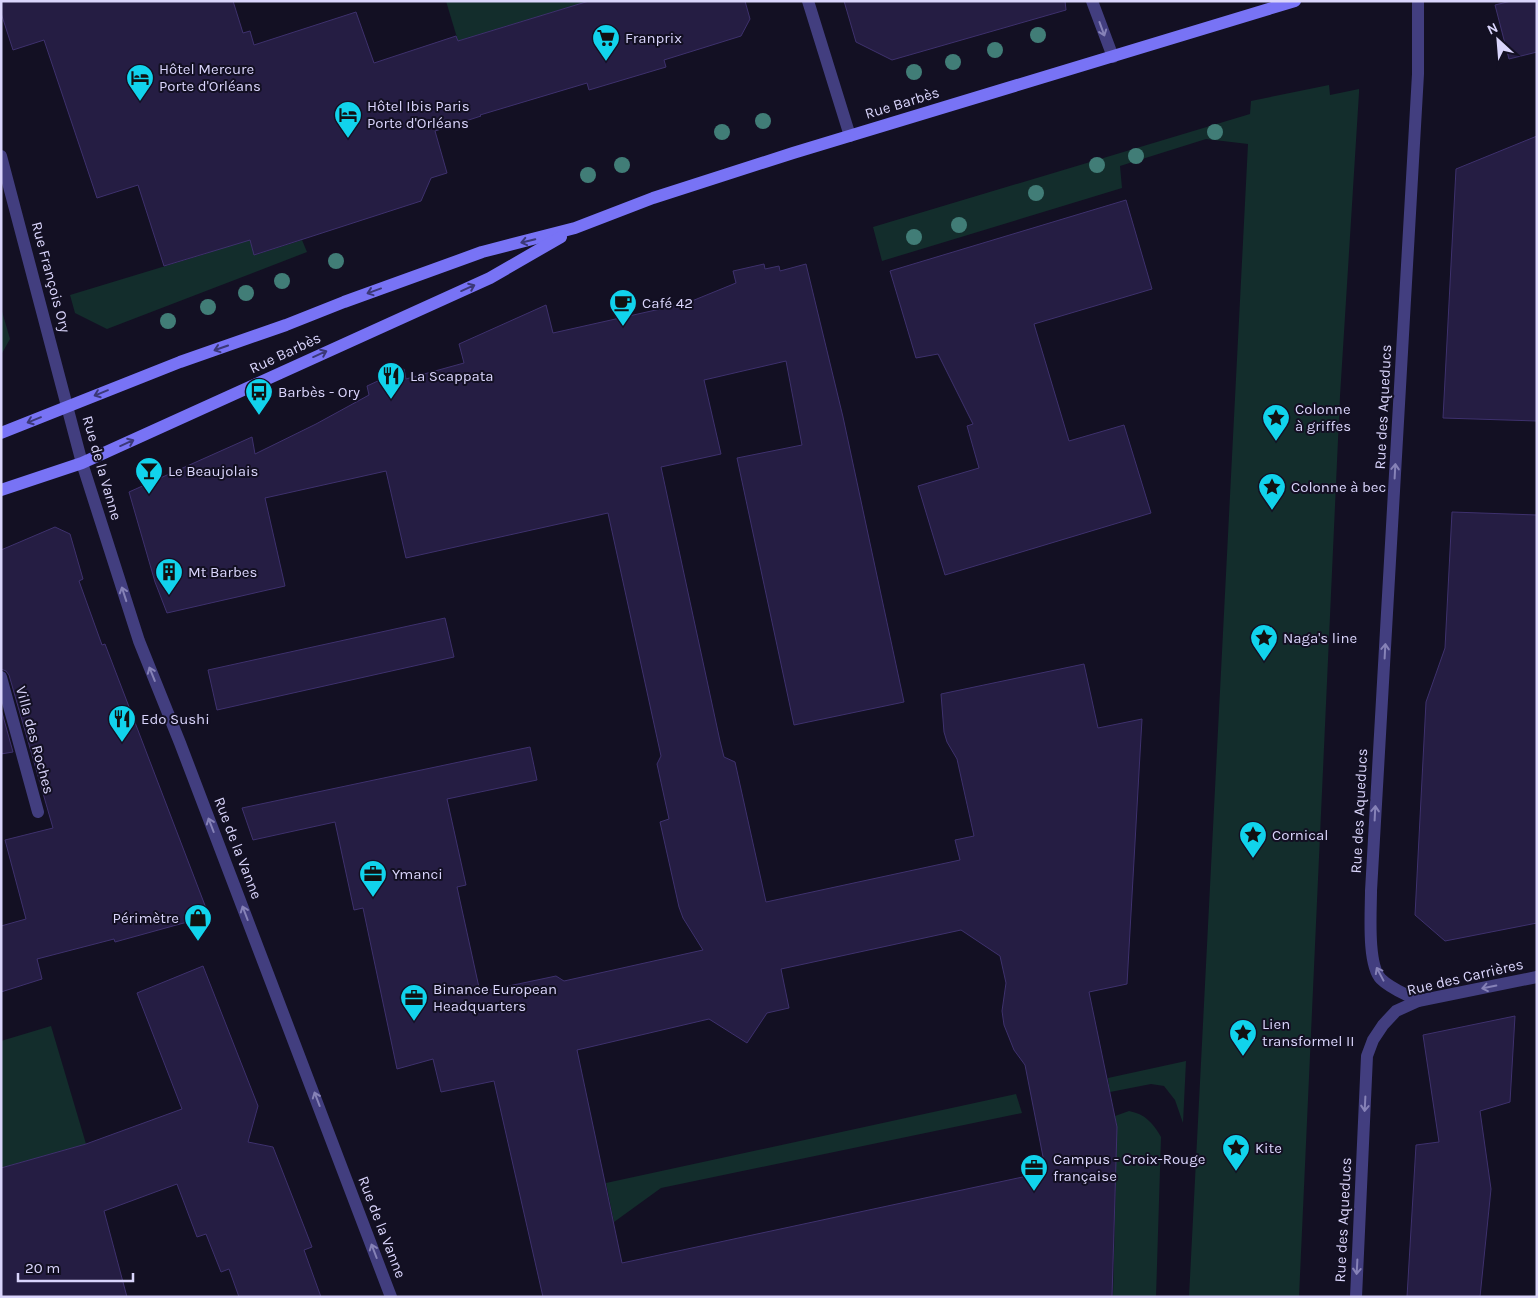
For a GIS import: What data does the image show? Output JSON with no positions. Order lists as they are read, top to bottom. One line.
{"streets":{"main road":["Rue Barbès"],"street":["Rue François Ory","Rue des Aqueducs","Rue de la Vanne","Villa des Roches","Rue des Carrières"]},"crossings":[["Rue Barbès","Rue François Ory"],["Rue Barbès","Rue de la Vanne"],["Rue François Ory","Rue de la Vanne"],["Rue des Aqueducs","Rue des Carrières"]],"one_way":["Rue de la Vanne","Rue des Carrières"],"places":{"supermarket":["Franprix"],"hotel":["Hôtel Mercure Porte d'Orléans","Hôtel Ibis Paris Porte d'Orléans"],"cafe":["Café 42"],"restaurant":["La Scappata","Edo Sushi"],"bus stop":["Barbès - Ory"],"place":["Colonne à griffes","Colonne à bec","Naga's line","Cornical","Lien transformel II","Kite"],"bar":["Le Beaujolais"],"building":["Mt Barbes"],"office":["Ymanci","Binance European Headquarters","Campus - Croix-Rouge française"],"shop":["Périmètre"]},"scale_bar":"20 m","north":"top left"}
